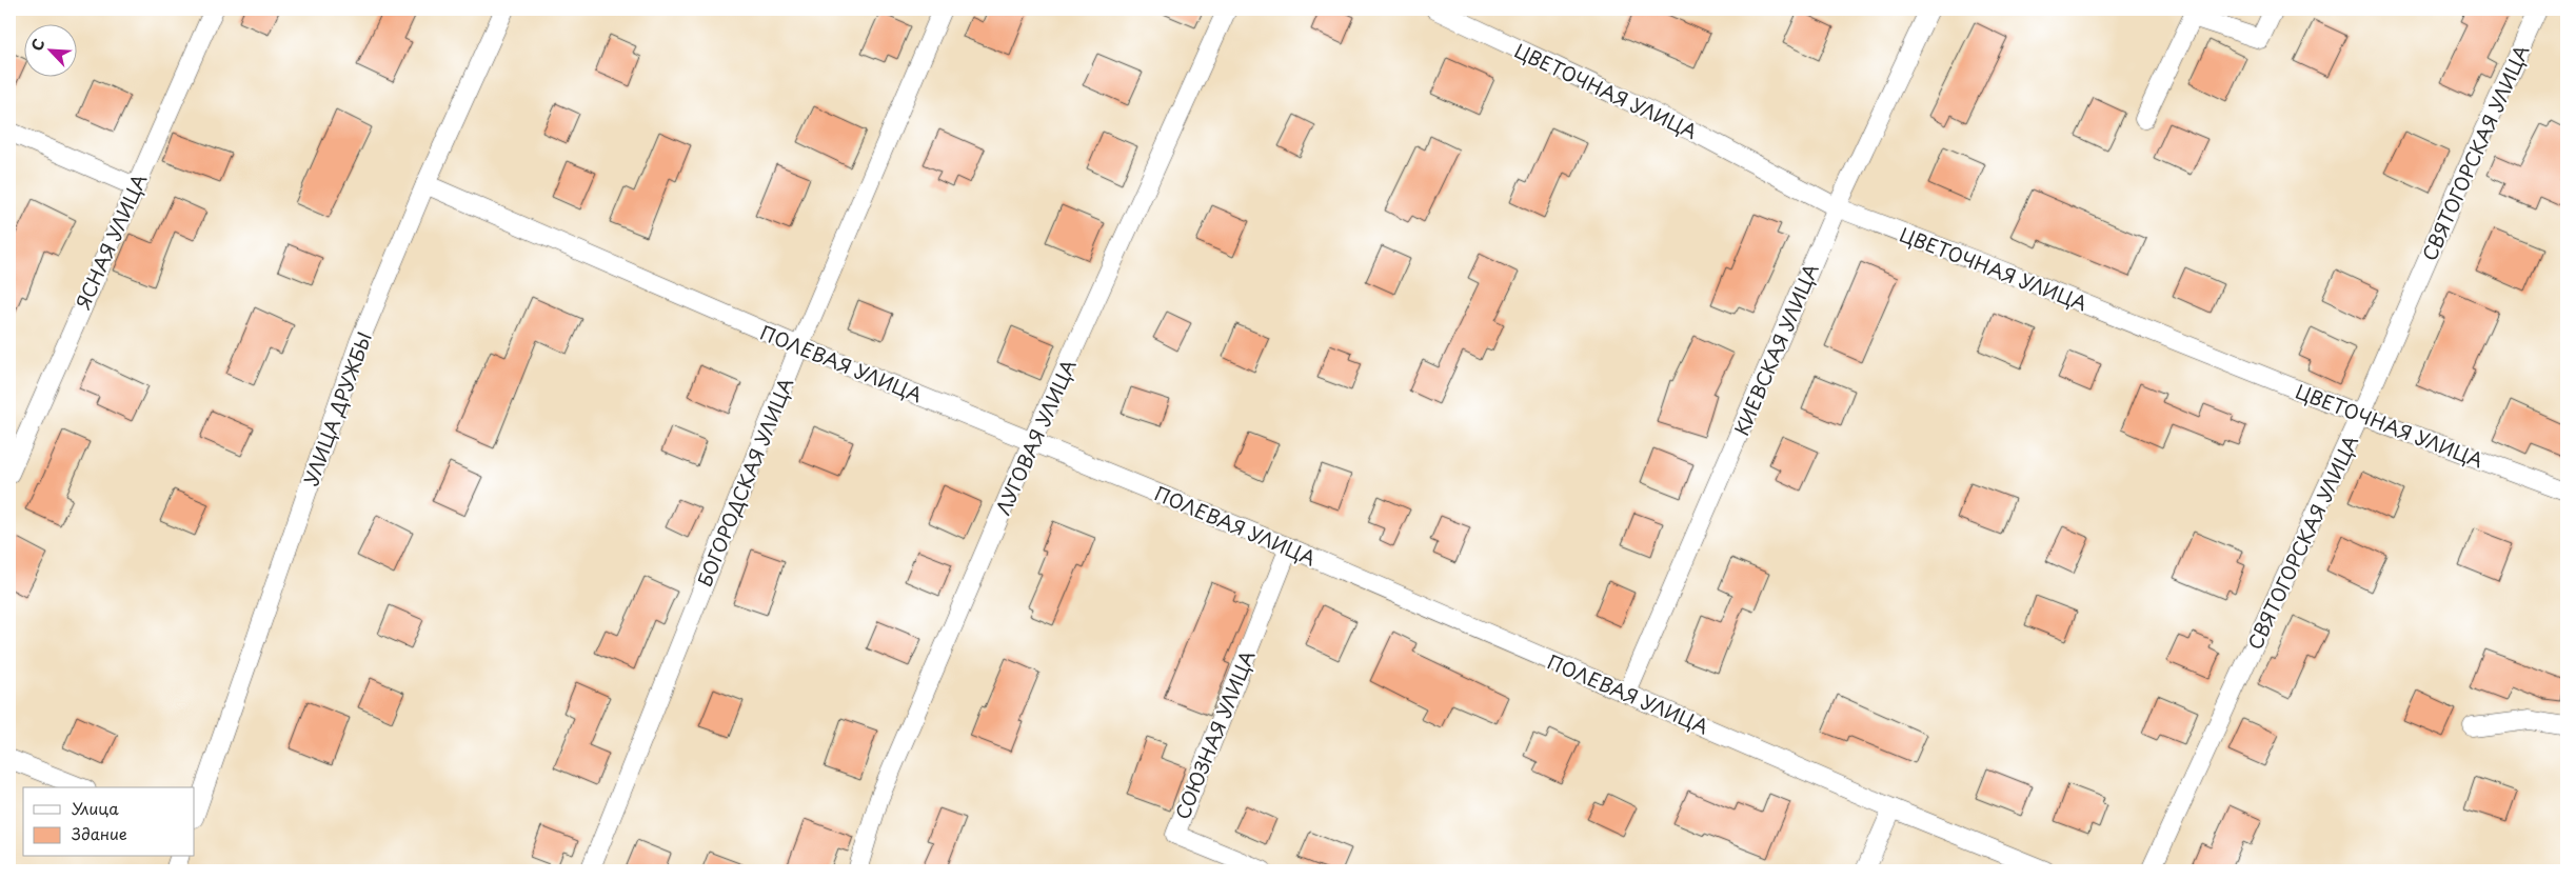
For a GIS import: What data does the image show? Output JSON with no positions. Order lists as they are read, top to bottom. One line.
{"streets":{"street":["ЦВЕТОЧНАЯ УЛИЦА","СВЯТОГОРСКАЯ УЛИЦА","ЯСНАЯ УЛИЦА","КИЕВСКАЯ УЛИЦА","ПОЛЕВАЯ УЛИЦА","УЛИЦА ДРУЖБЫ","ЛУГОВАЯ УЛИЦА","БОГОРОДСКАЯ УЛИЦА","СОЮЗНАЯ УЛИЦА"]},"crossings":[["ЦВЕТОЧНАЯ УЛИЦА","СВЯТОГОРСКАЯ УЛИЦА"],["ЦВЕТОЧНАЯ УЛИЦА","КИЕВСКАЯ УЛИЦА"],["КИЕВСКАЯ УЛИЦА","ПОЛЕВАЯ УЛИЦА"],["ПОЛЕВАЯ УЛИЦА","УЛИЦА ДРУЖБЫ"],["ПОЛЕВАЯ УЛИЦА","ЛУГОВАЯ УЛИЦА"],["ПОЛЕВАЯ УЛИЦА","БОГОРОДСКАЯ УЛИЦА"],["ПОЛЕВАЯ УЛИЦА","СОЮЗНАЯ УЛИЦА"]],"legend":["Улица","Здание"],"north":"top left"}
